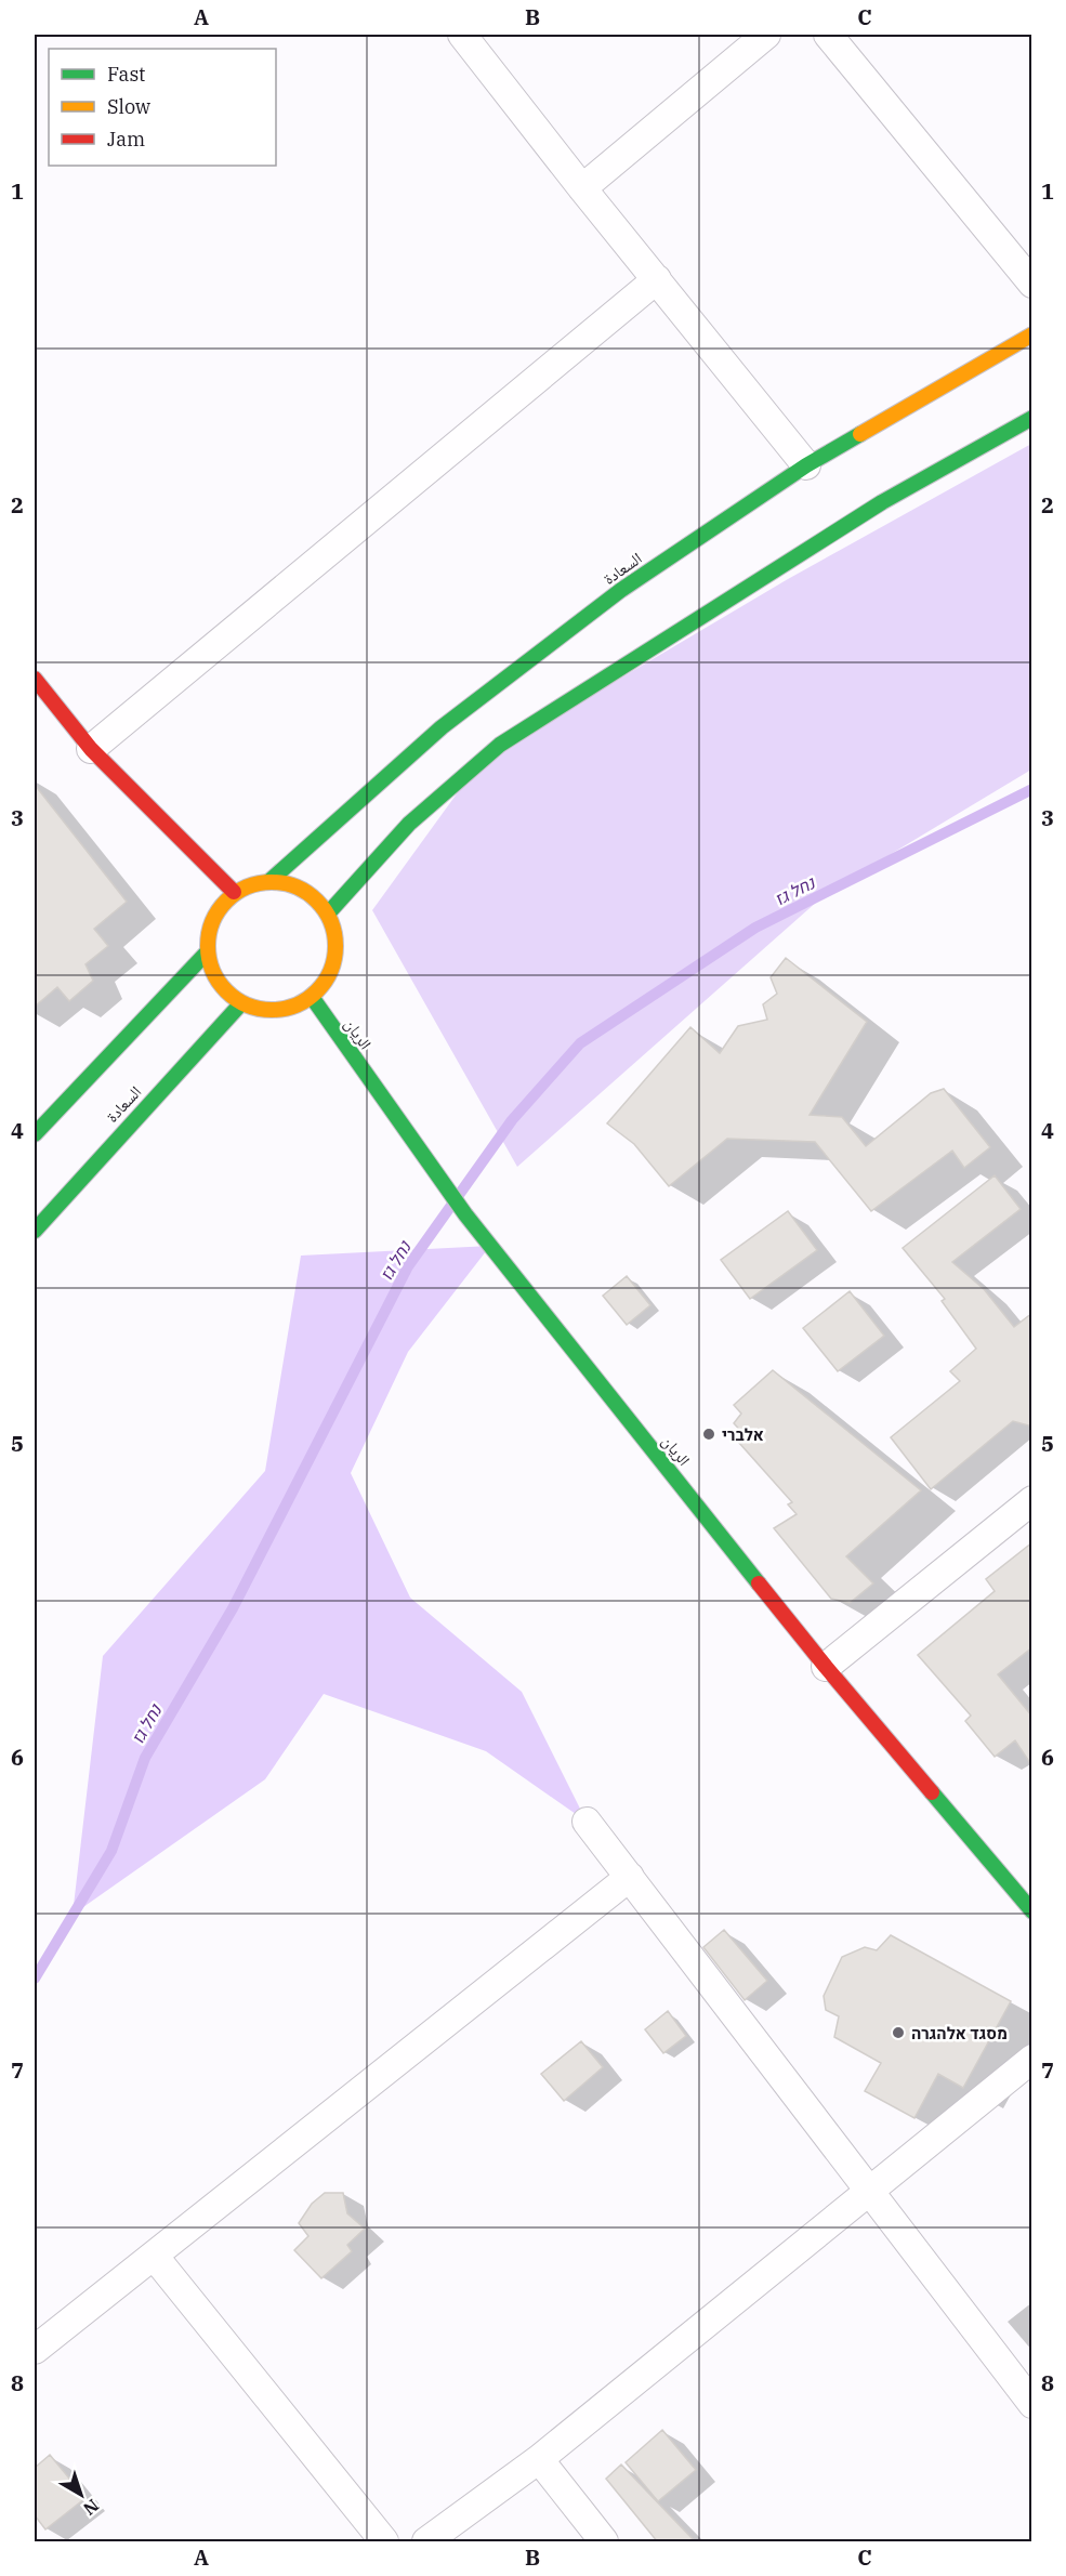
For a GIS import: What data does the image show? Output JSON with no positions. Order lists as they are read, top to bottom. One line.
{"streets":{"street":["السعادة","الريان"]},"crossings":[["السعادة","الريان"]],"water":["נחל גז"],"places":["אלברי","מסגד אלהגרה"],"legend":["Fast","Slow","Jam"],"north":"bottom right","grid":{"columns":["A","B","C"],"rows":["1","2","3","4","5","6","7","8"]}}
